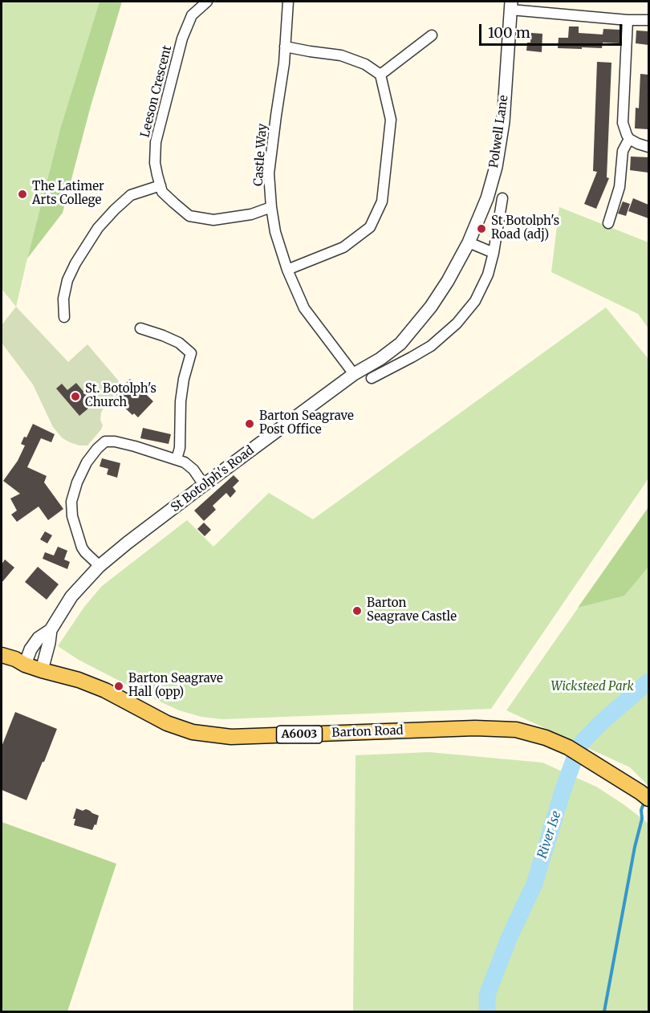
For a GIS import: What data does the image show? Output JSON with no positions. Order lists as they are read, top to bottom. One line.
{"streets":{"main road":["Barton Road","A6003"],"street":["Leeson Crescent","Polwell Lane","Castle Way","St Botolph's Road"]},"crossings":[["Leeson Crescent","Castle Way"],["Polwell Lane","St Botolph's Road"],["Castle Way","St Botolph's Road"],["St Botolph's Road","Barton Road"]],"water":["River Ise"],"parks":["Wicksteed Park"],"places":["The Latimer Arts College","St Botolph's Road (adj)","St. Botolph's Church","Barton Seagrave Post Office","Barton Seagrave Castle","Barton Seagrave Hall (opp)"],"scale_bar":"100 m"}
